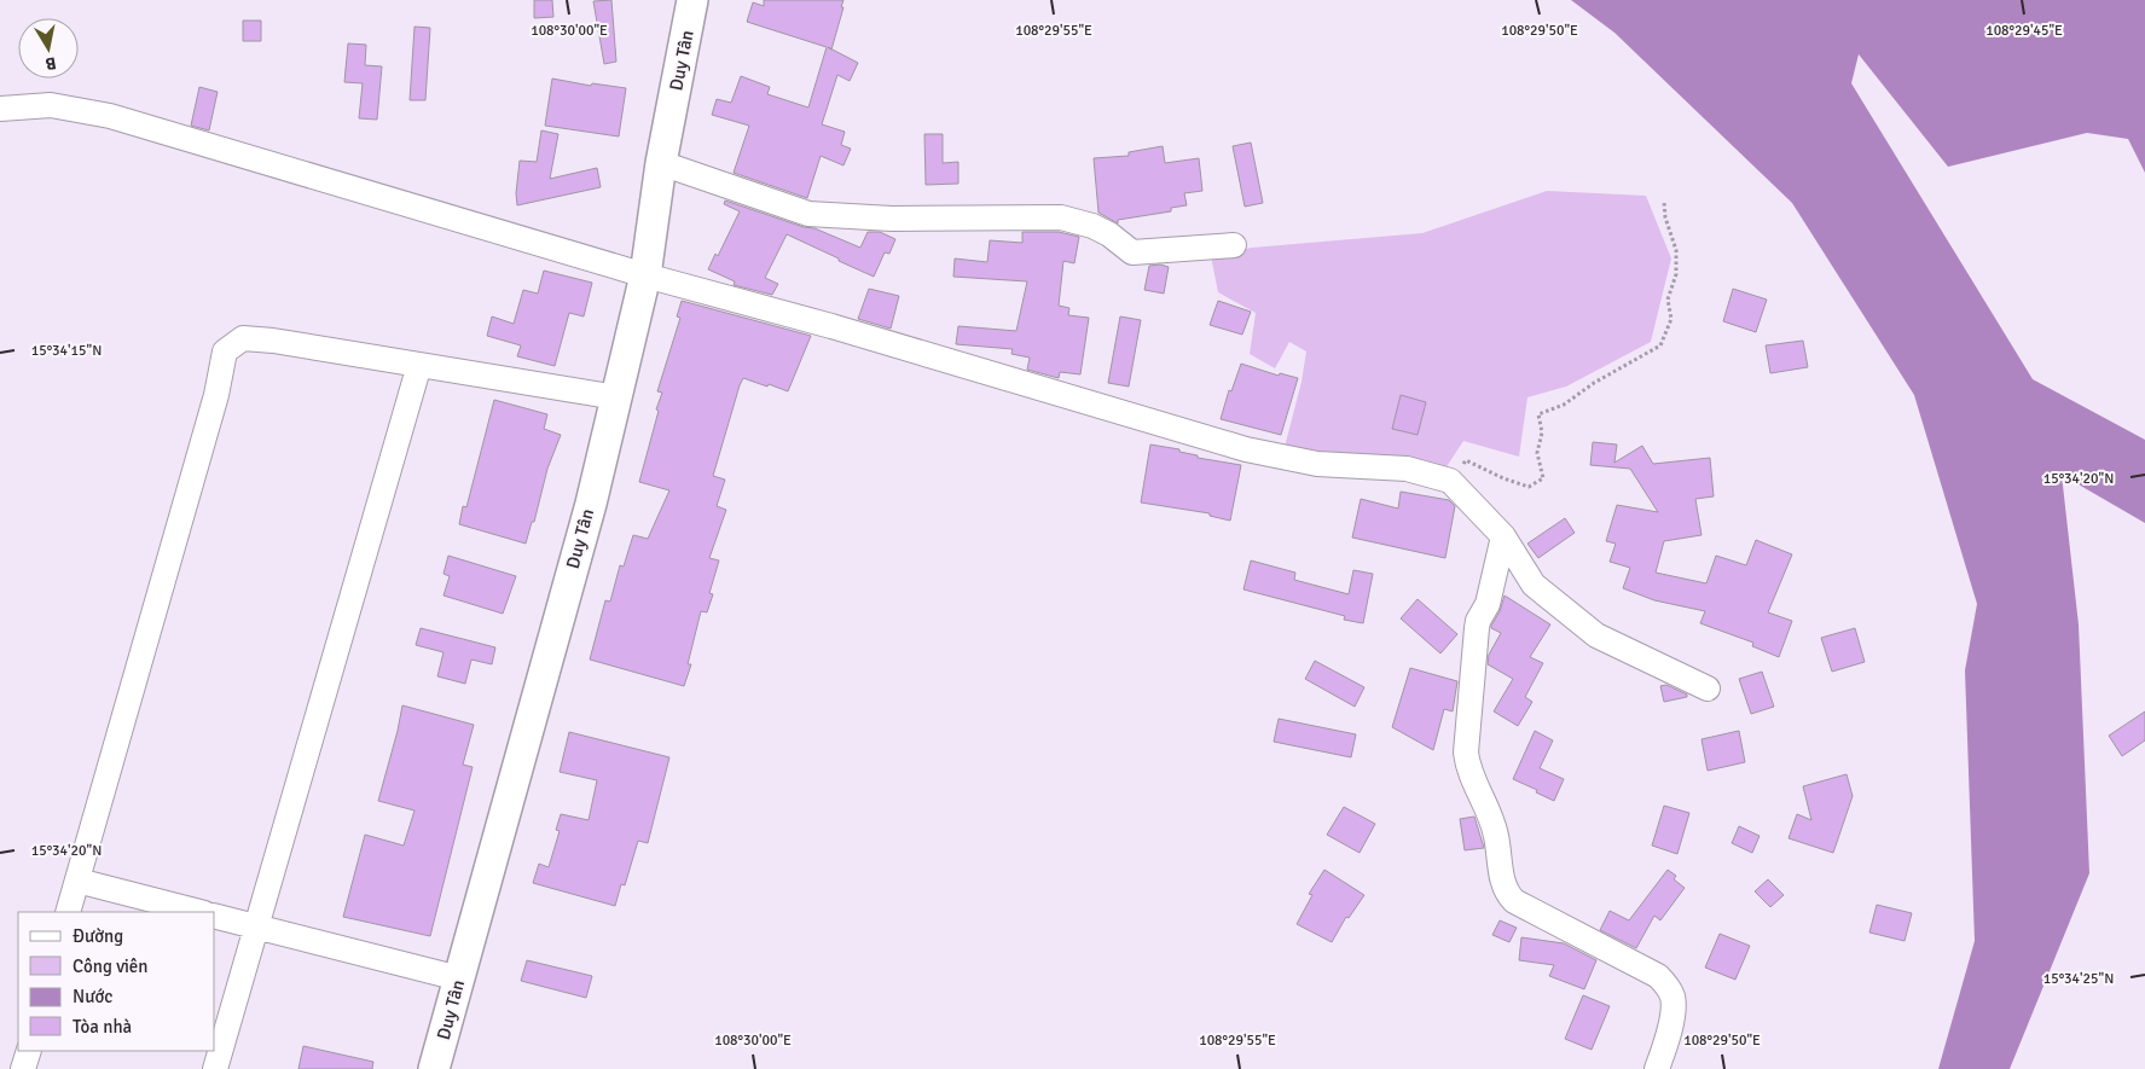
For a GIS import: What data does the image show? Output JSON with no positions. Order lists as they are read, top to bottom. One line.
{"streets":{"street":["Duy Tân"]},"legend":["Đường","Công viên","Nước","Tòa nhà"],"north":"bottom","coordinates":["108°30'00\"E","108°29'55\"E","108°29'50\"E","108°29'45\"E","15°34'15\"N","15°34'20\"N","15°34'25\"N"]}
